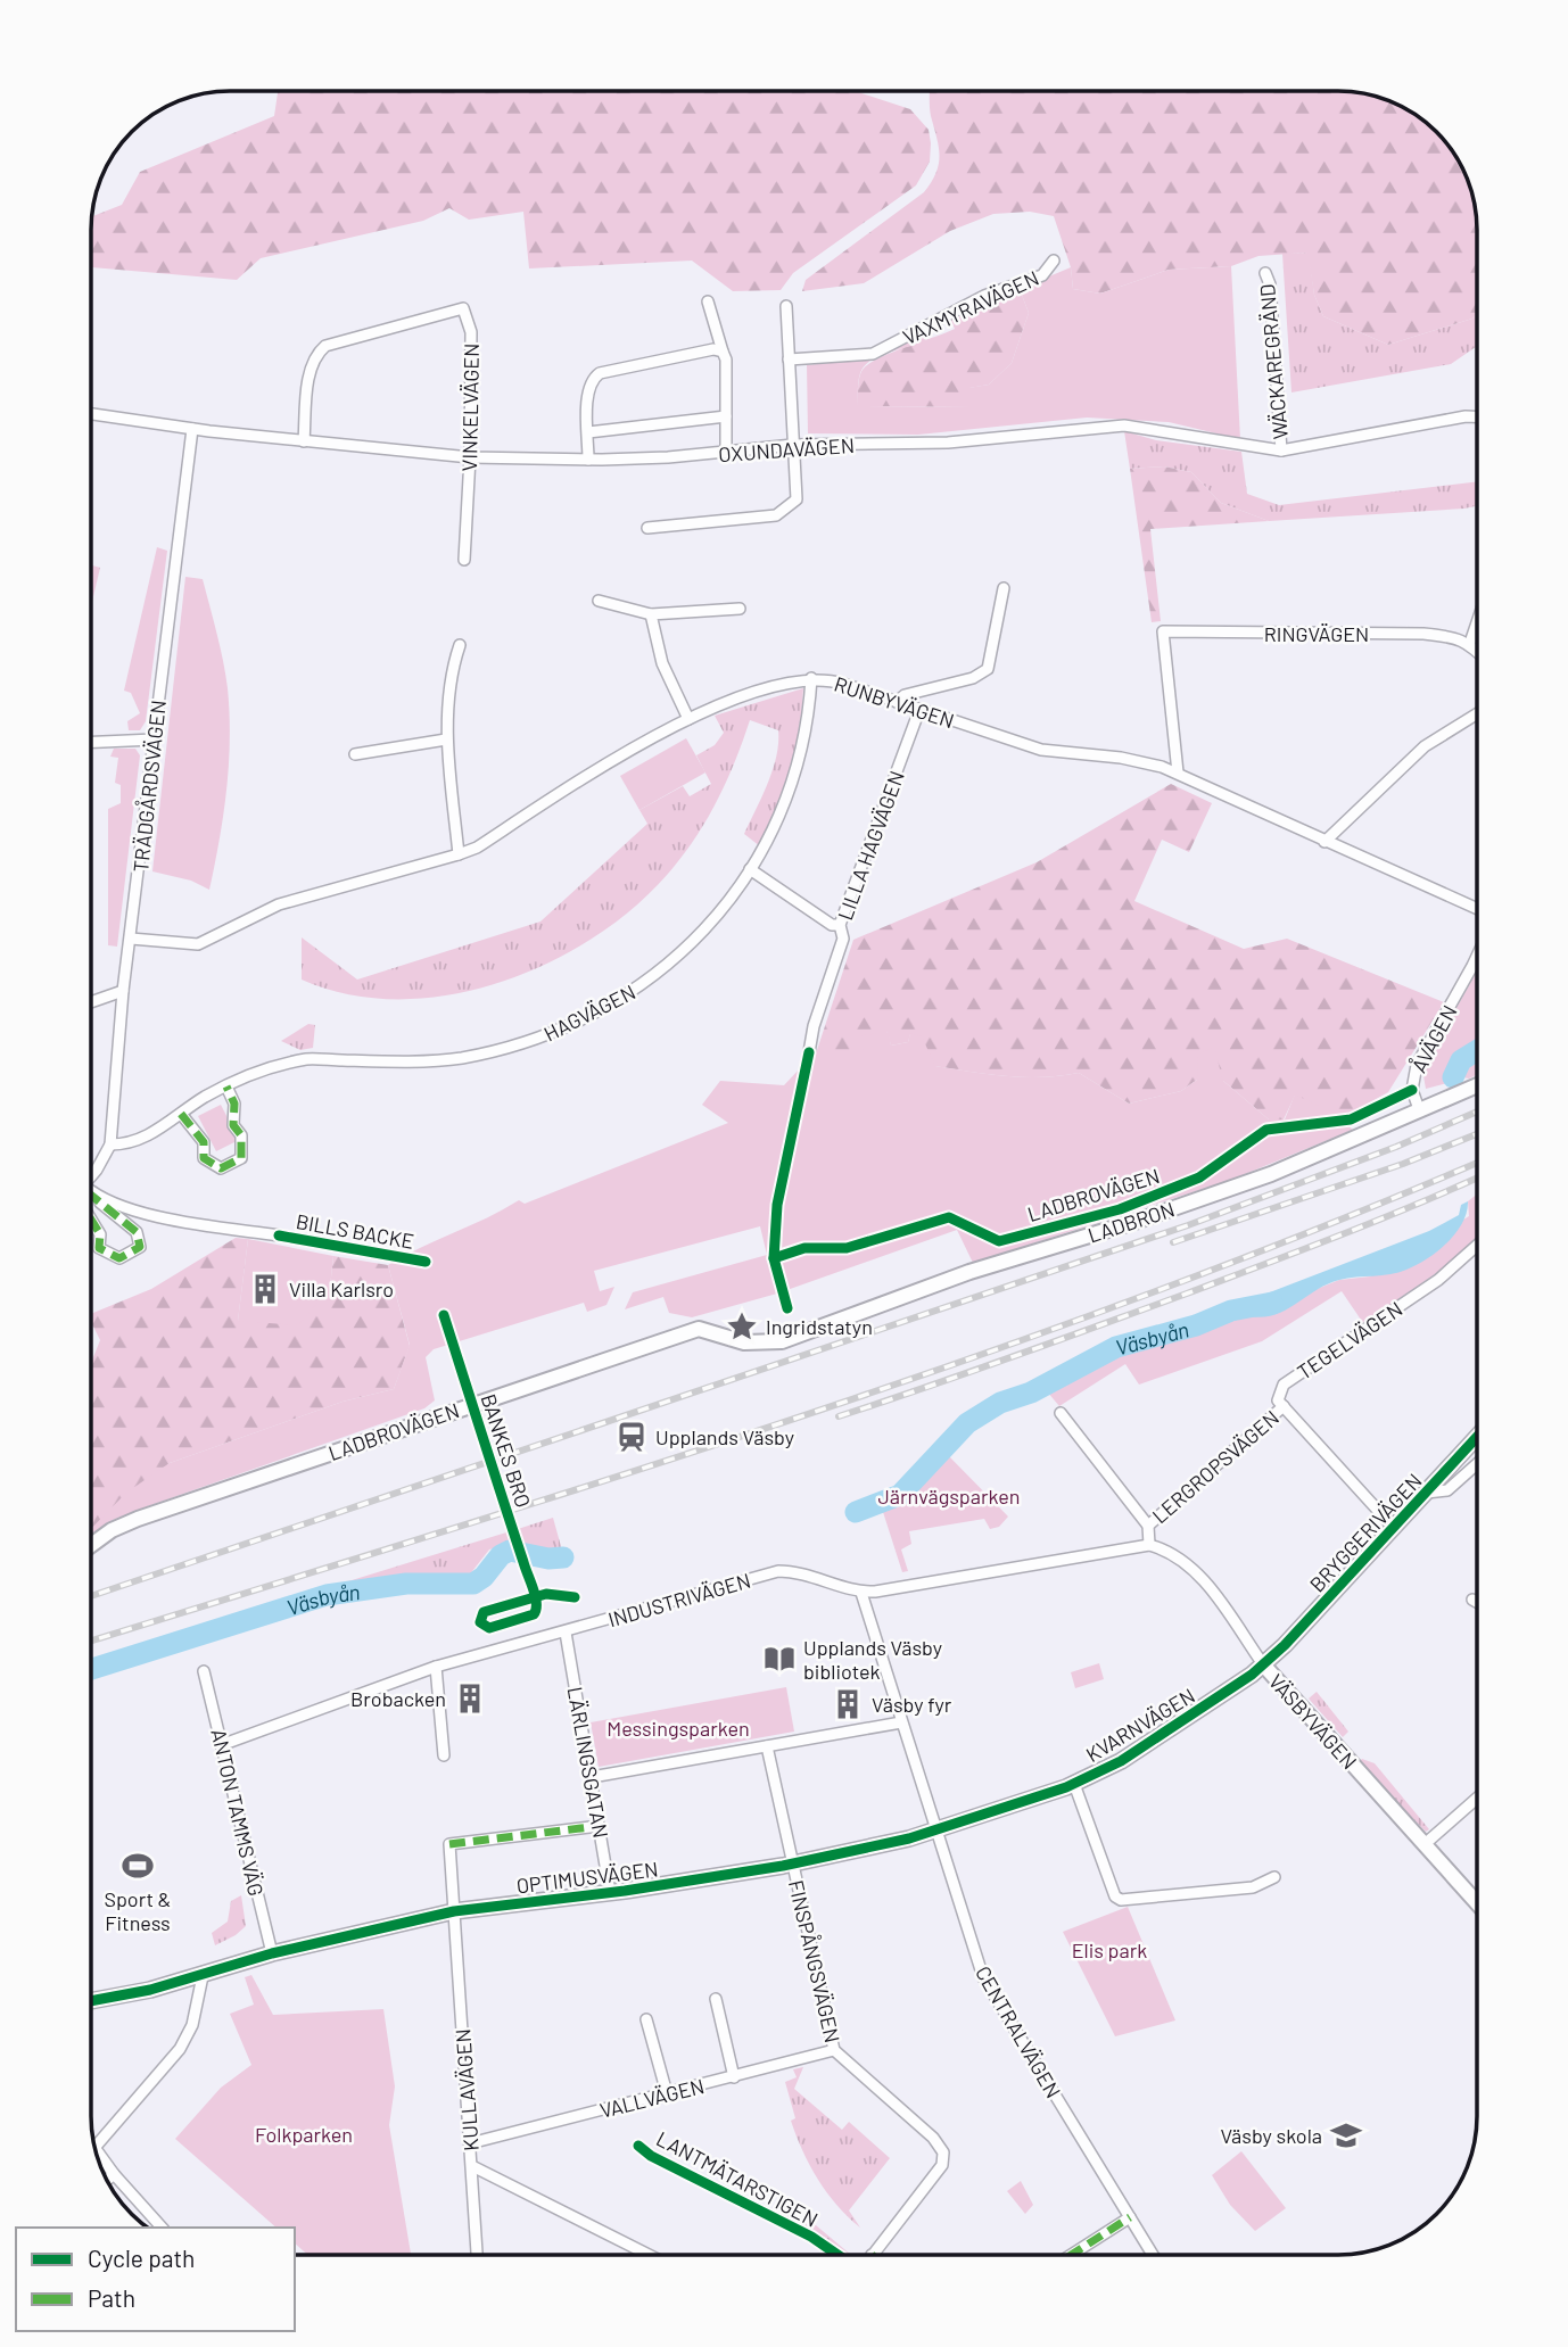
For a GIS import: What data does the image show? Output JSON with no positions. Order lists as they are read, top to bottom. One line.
{"streets":{"street":["VAXMYRAVÄGEN","WÄCKAREGRÄND","VINKELVÄGEN","OXUNDAVÄGEN","RINGVÄGEN","RUNBYVÄGEN","TRÄDGÅRDSVÄGEN","LILLA HAGVÄGEN","HAGVÄGEN","ÅVÄGEN","LADBROVÄGEN","LADBRON","BILLS BACKE","TEGELVÄGEN","LERGROPSVÄGEN","BRYGGERIVÄGEN","INDUSTRIVÄGEN","VÄSBYVÄGEN","KVARNVÄGEN","LÄRLINGSGATAN","ANTON TAMMS VÄG","OPTIMUSVÄGEN","FINSPÅNGSVÄGEN","CENTRALVÄGEN","KULLAVÄGEN","VALLVÄGEN"],"cycle path":["BANKES BRO","LANTMÄTARSTIGEN"]},"crossings":[["WÄCKAREGRÄND","OXUNDAVÄGEN"],["VINKELVÄGEN","OXUNDAVÄGEN"],["OXUNDAVÄGEN","TRÄDGÅRDSVÄGEN"],["RINGVÄGEN","RUNBYVÄGEN"],["RUNBYVÄGEN","TRÄDGÅRDSVÄGEN"],["RUNBYVÄGEN","LILLA HAGVÄGEN"],["RUNBYVÄGEN","HAGVÄGEN"],["TRÄDGÅRDSVÄGEN","HAGVÄGEN"],["ÅVÄGEN","LADBRON"],["LADBROVÄGEN","LADBRON"],["TEGELVÄGEN","LERGROPSVÄGEN"],["BRYGGERIVÄGEN","VÄSBYVÄGEN"],["BRYGGERIVÄGEN","KVARNVÄGEN"],["INDUSTRIVÄGEN","VÄSBYVÄGEN"],["INDUSTRIVÄGEN","LÄRLINGSGATAN"],["INDUSTRIVÄGEN","ANTON TAMMS VÄG"],["INDUSTRIVÄGEN","CENTRALVÄGEN"],["VÄSBYVÄGEN","KVARNVÄGEN"],["KVARNVÄGEN","OPTIMUSVÄGEN"],["KVARNVÄGEN","CENTRALVÄGEN"],["LÄRLINGSGATAN","OPTIMUSVÄGEN"],["LÄRLINGSGATAN","KULLAVÄGEN"],["ANTON TAMMS VÄG","OPTIMUSVÄGEN"],["OPTIMUSVÄGEN","FINSPÅNGSVÄGEN"],["OPTIMUSVÄGEN","CENTRALVÄGEN"],["OPTIMUSVÄGEN","KULLAVÄGEN"],["FINSPÅNGSVÄGEN","VALLVÄGEN"],["KULLAVÄGEN","VALLVÄGEN"]],"water":["Väsbyån"],"parks":["Järnvägsparken","Messingsparken","Elis park","Folkparken"],"places":{"building":["Villa Karlsro","Brobacken","Väsby fyr"],"place":["Ingridstatyn"],"station":["Upplands Väsby"],"library":["Upplands Väsby bibliotek"],"sports":["Sport & Fitness"],"school or university":["Väsby skola"]},"legend":["Cycle path","Path"]}
